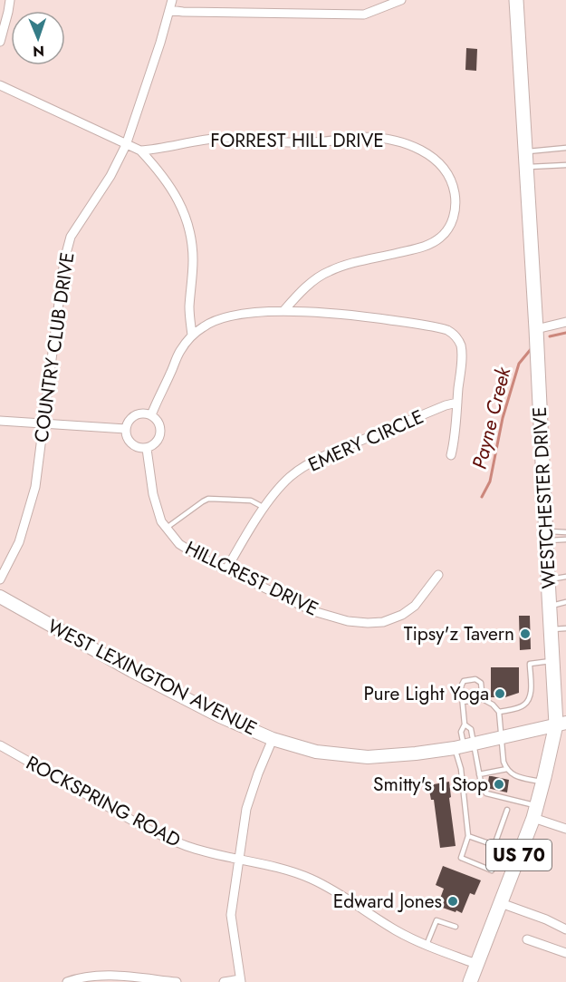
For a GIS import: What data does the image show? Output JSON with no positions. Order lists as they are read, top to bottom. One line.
{"streets":{"main road":["WESTCHESTER DRIVE","US 70"],"street":["FORREST HILL DRIVE","COUNTRY CLUB DRIVE","EMERY CIRCLE","HILLCREST DRIVE","WEST LEXINGTON AVENUE","ROCKSPRING ROAD"]},"crossings":[["FORREST HILL DRIVE","COUNTRY CLUB DRIVE"],["EMERY CIRCLE","HILLCREST DRIVE"],["WESTCHESTER DRIVE","WEST LEXINGTON AVENUE"],["WESTCHESTER DRIVE","ROCKSPRING ROAD"]],"water":["Payne Creek"],"places":["Tipsy'z Tavern","Pure Light Yoga","Smitty's 1 Stop","Edward Jones"],"north":"bottom"}
